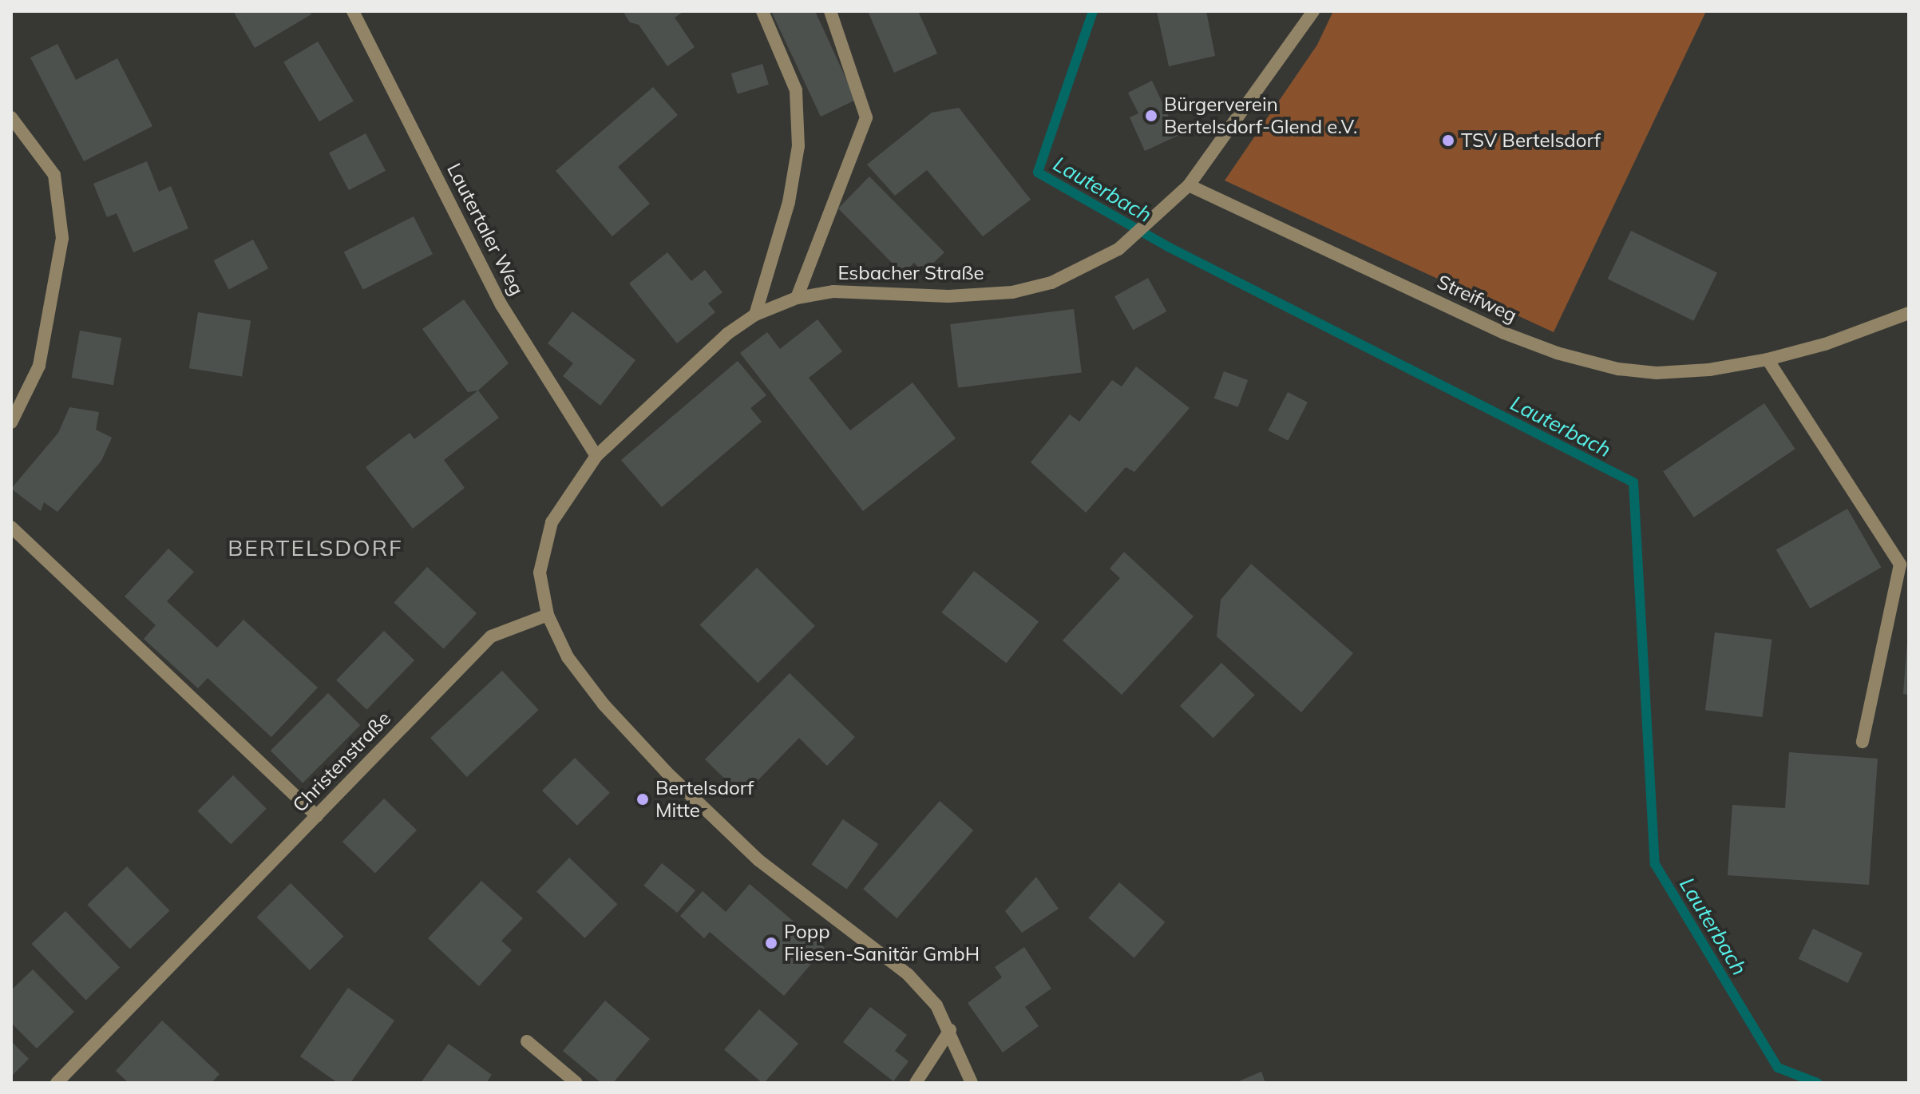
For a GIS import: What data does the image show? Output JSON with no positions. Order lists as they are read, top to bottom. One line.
{"streets":{"street":["Lautertaler Weg","Esbacher Straße","Streifweg","Christenstraße"]},"crossings":[["Lautertaler Weg","Esbacher Straße"],["Esbacher Straße","Streifweg"]],"districts":["BERTELSDORF"],"water":["Lauterbach"],"places":["Bürgerverein Bertelsdorf-Glend e.V.","TSV Bertelsdorf","Bertelsdorf Mitte","Popp Fliesen-Sanitär GmbH"]}
